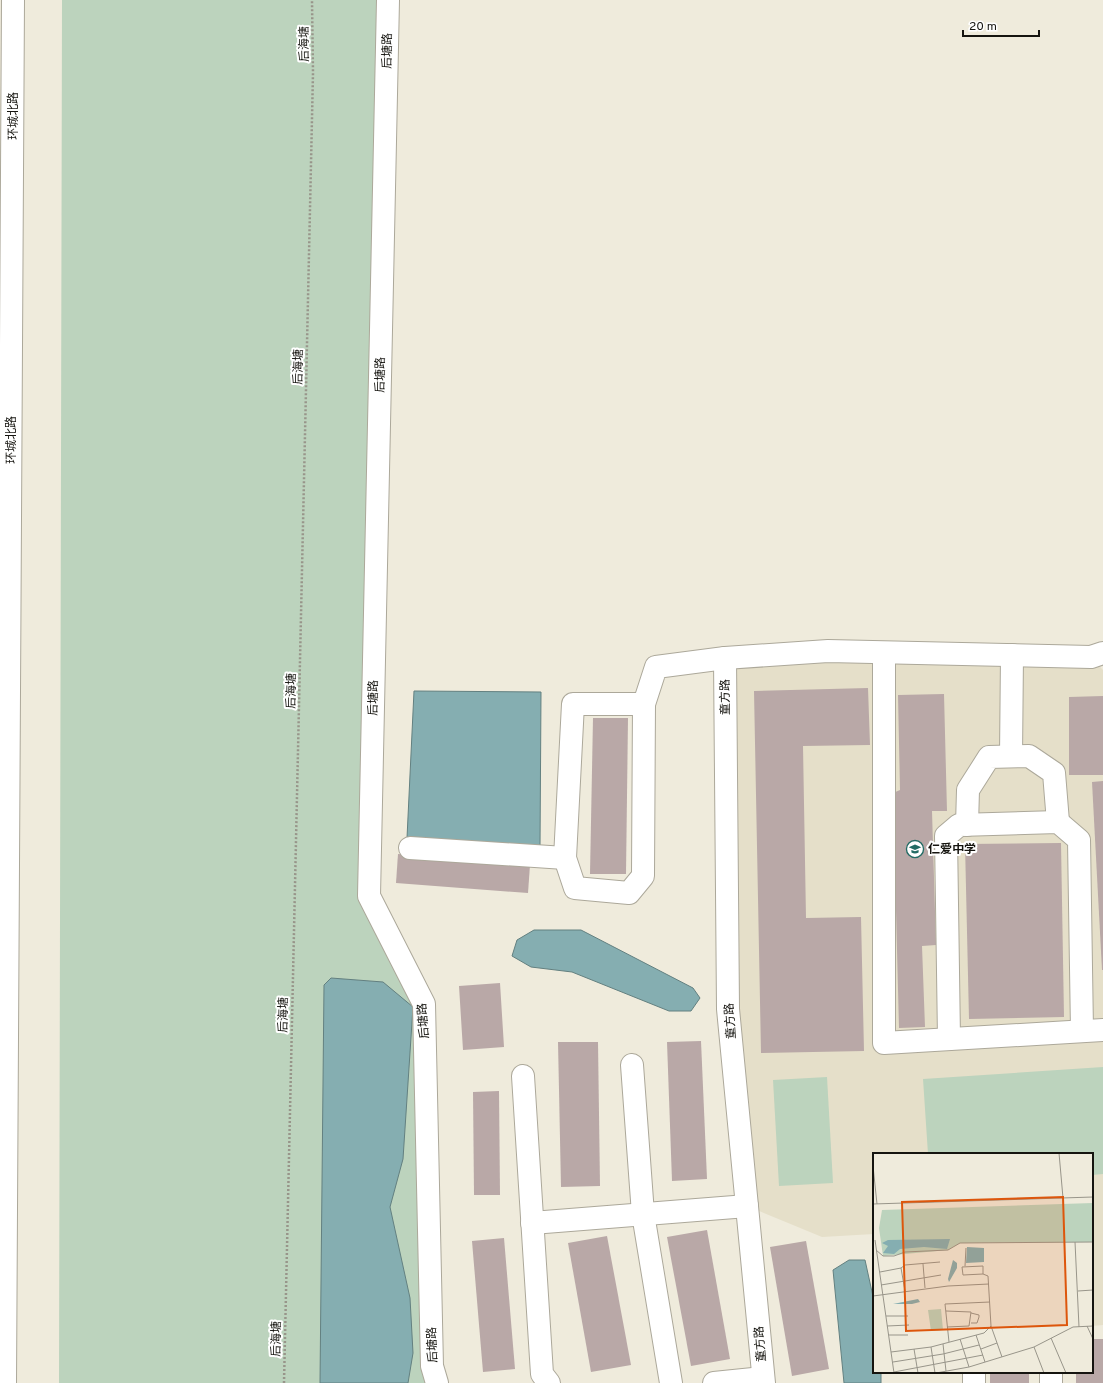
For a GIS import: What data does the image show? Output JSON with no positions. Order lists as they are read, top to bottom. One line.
{"streets":{"street":["后塘路","环城北路","童方路"],"path":["后海塘"]},"places":{"school or university":["仁爱中学"]},"scale_bar":"20 m"}
